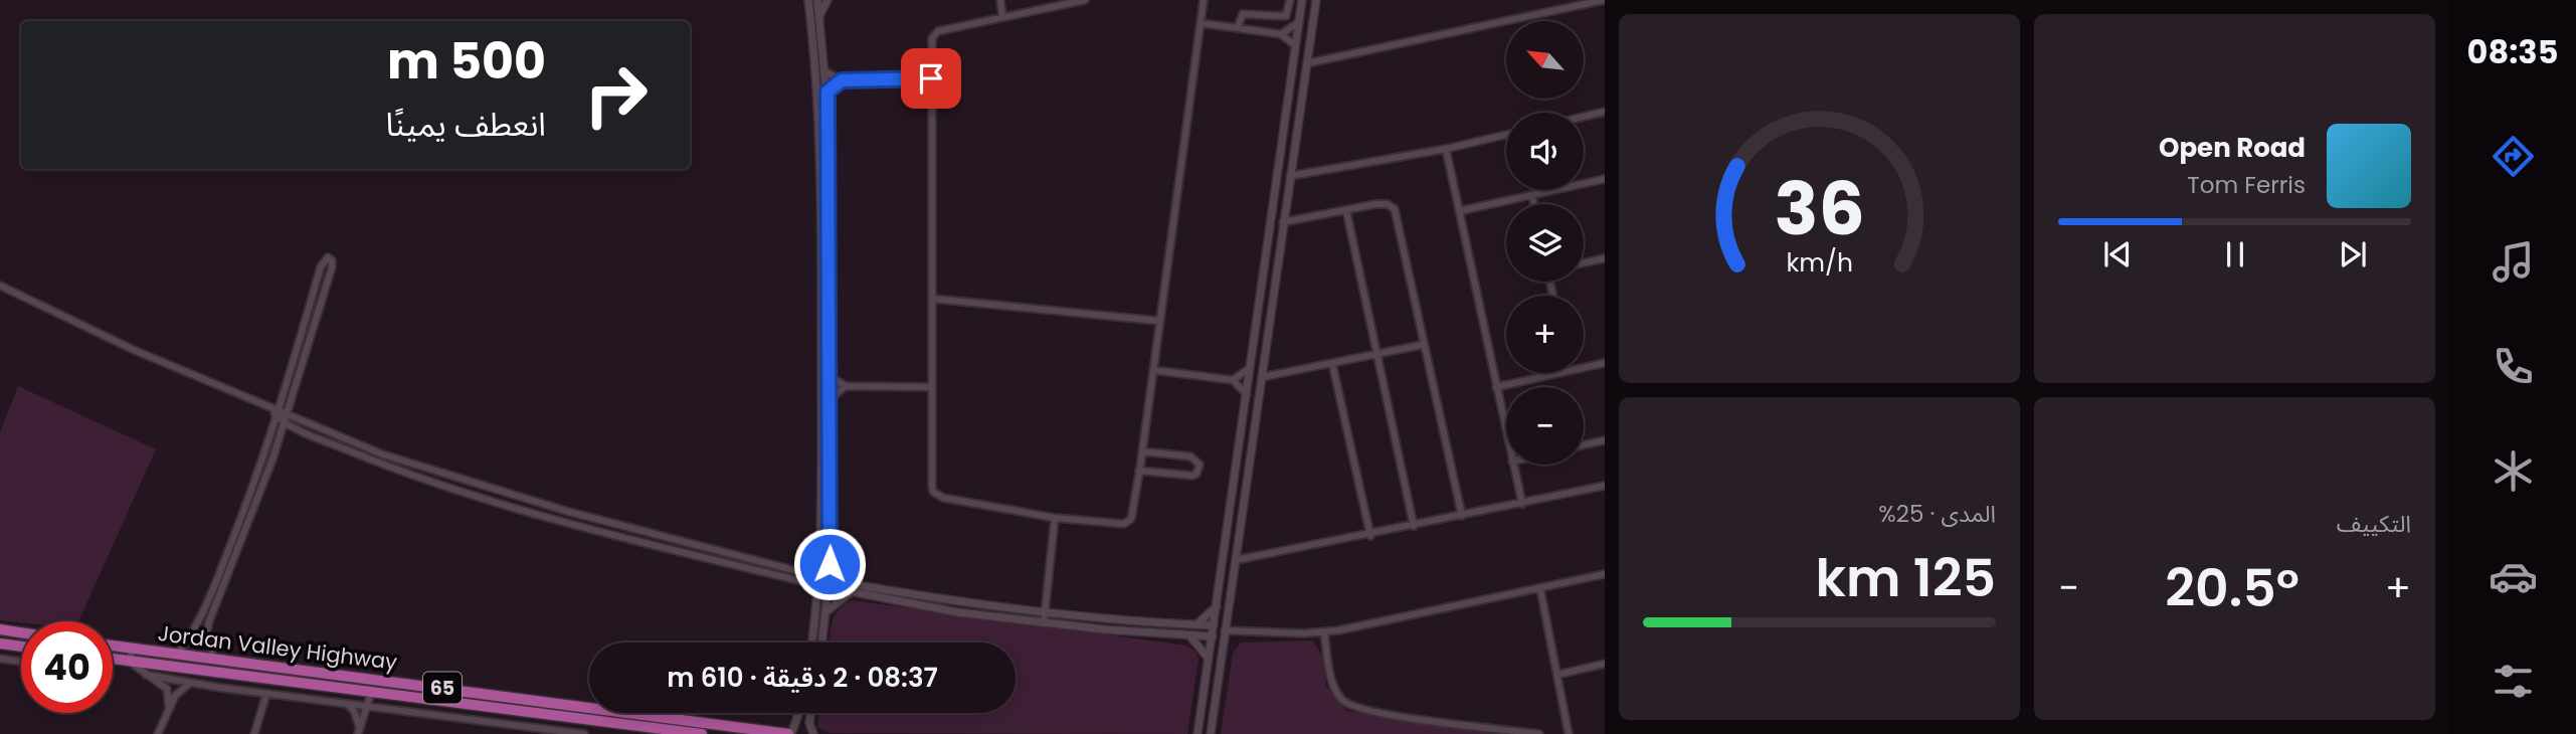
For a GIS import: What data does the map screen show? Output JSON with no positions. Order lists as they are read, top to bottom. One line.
{"streets":{"highway":["Jordan Valley Highway","65"]},"north":"top left","page":{"tabs":"08:35","map_buttons":["+","−"],"turn":["500 m","انعطف يمينًا"],"song":["Open Road","Tom Ferris"],"tile":["التكييف",["المدى · 25%","125 km"]],"heat":["−","20.5°","+"],"limit":"40","trip":"08:37 · 2 دقيقة · 610 m","gauge":["36","km/h"]}}
